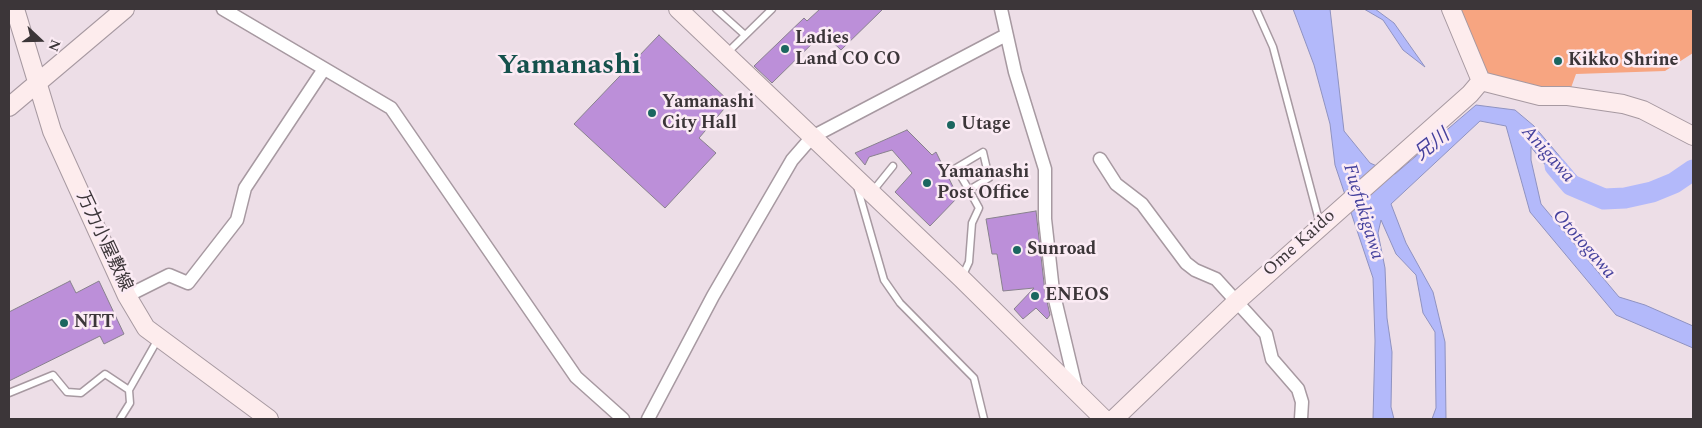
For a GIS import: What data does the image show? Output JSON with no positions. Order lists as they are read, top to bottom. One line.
{"streets":{"main road":["万力小屋敷線","Ome Kaido"]},"districts":["Yamanashi"],"water":["兄川","Anigawa","Fuefukigawa","Ototogawa"],"places":["Ladies Land CO CO","Kikko Shrine","Yamanashi City Hall","Utage","Yamanashi Post Office","Sunroad","ENEOS","NTT"],"north":"right"}
